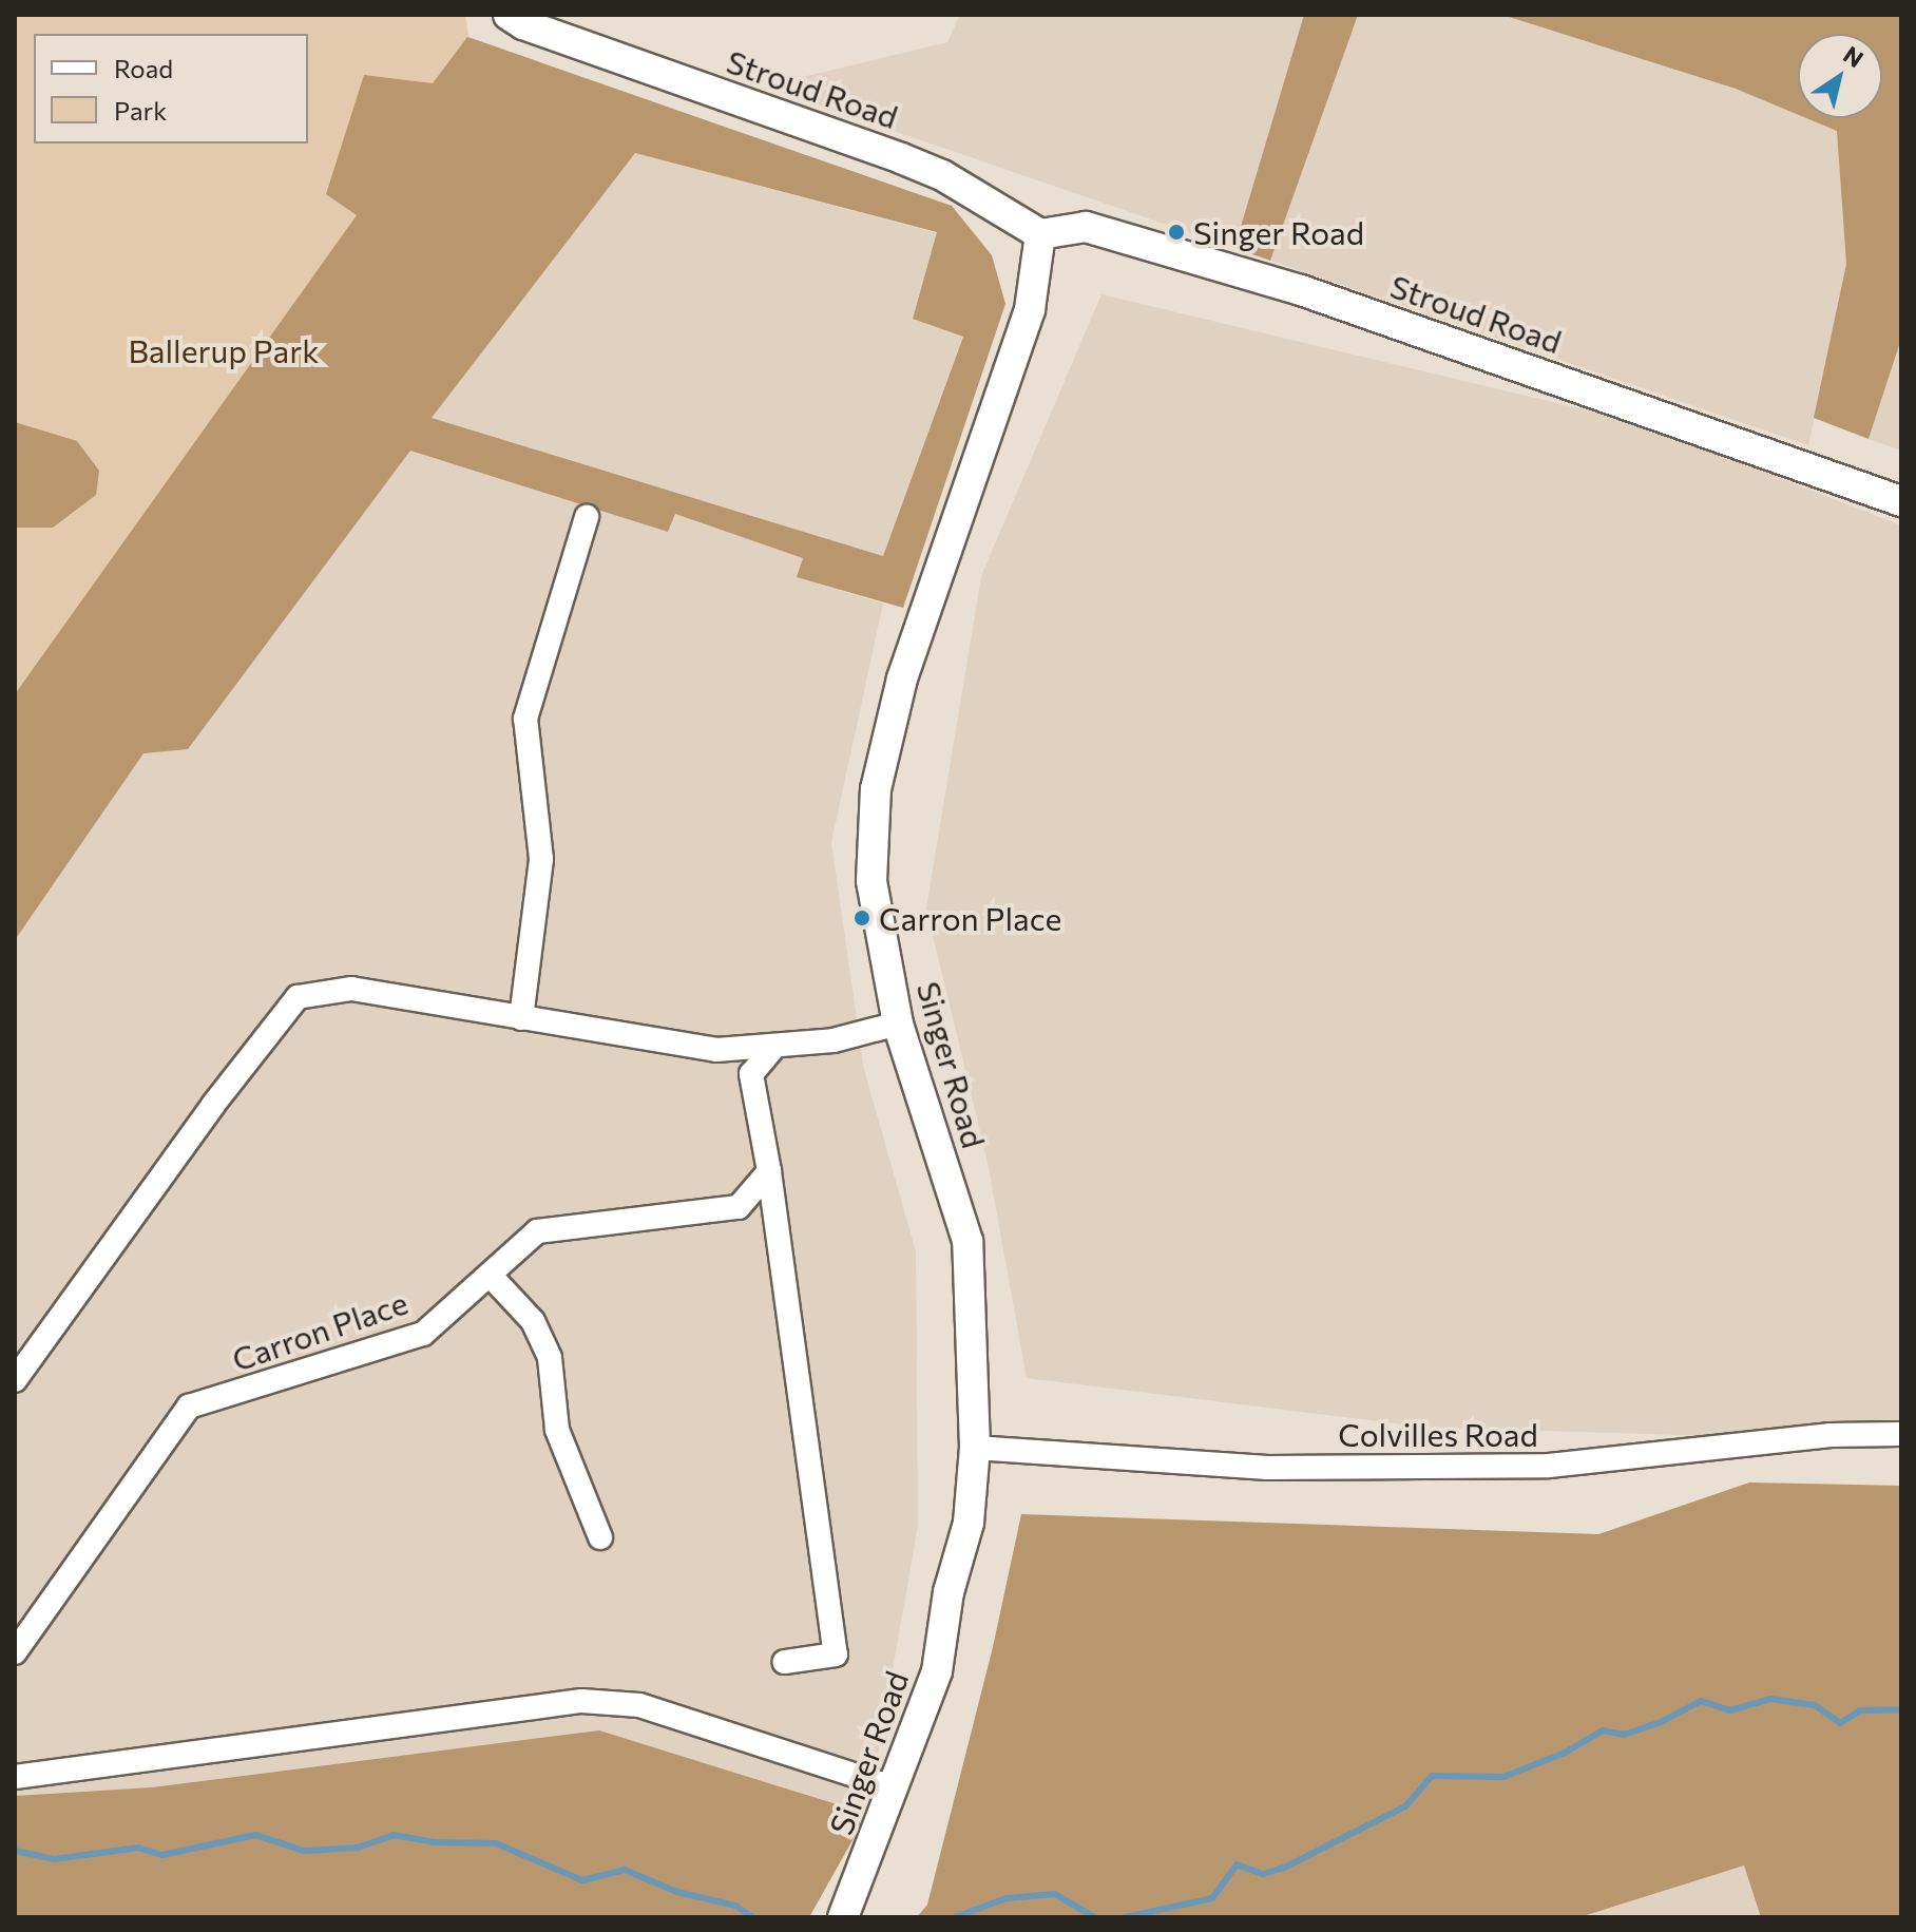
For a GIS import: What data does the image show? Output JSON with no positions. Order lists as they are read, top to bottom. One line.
{"streets":{"street":["Stroud Road","Singer Road","Carron Place","Colvilles Road"]},"crossings":[["Stroud Road","Singer Road"],["Singer Road","Colvilles Road"]],"parks":["Ballerup Park"],"places":["Singer Road","Carron Place"],"legend":["Road","Park"],"north":"top right"}
